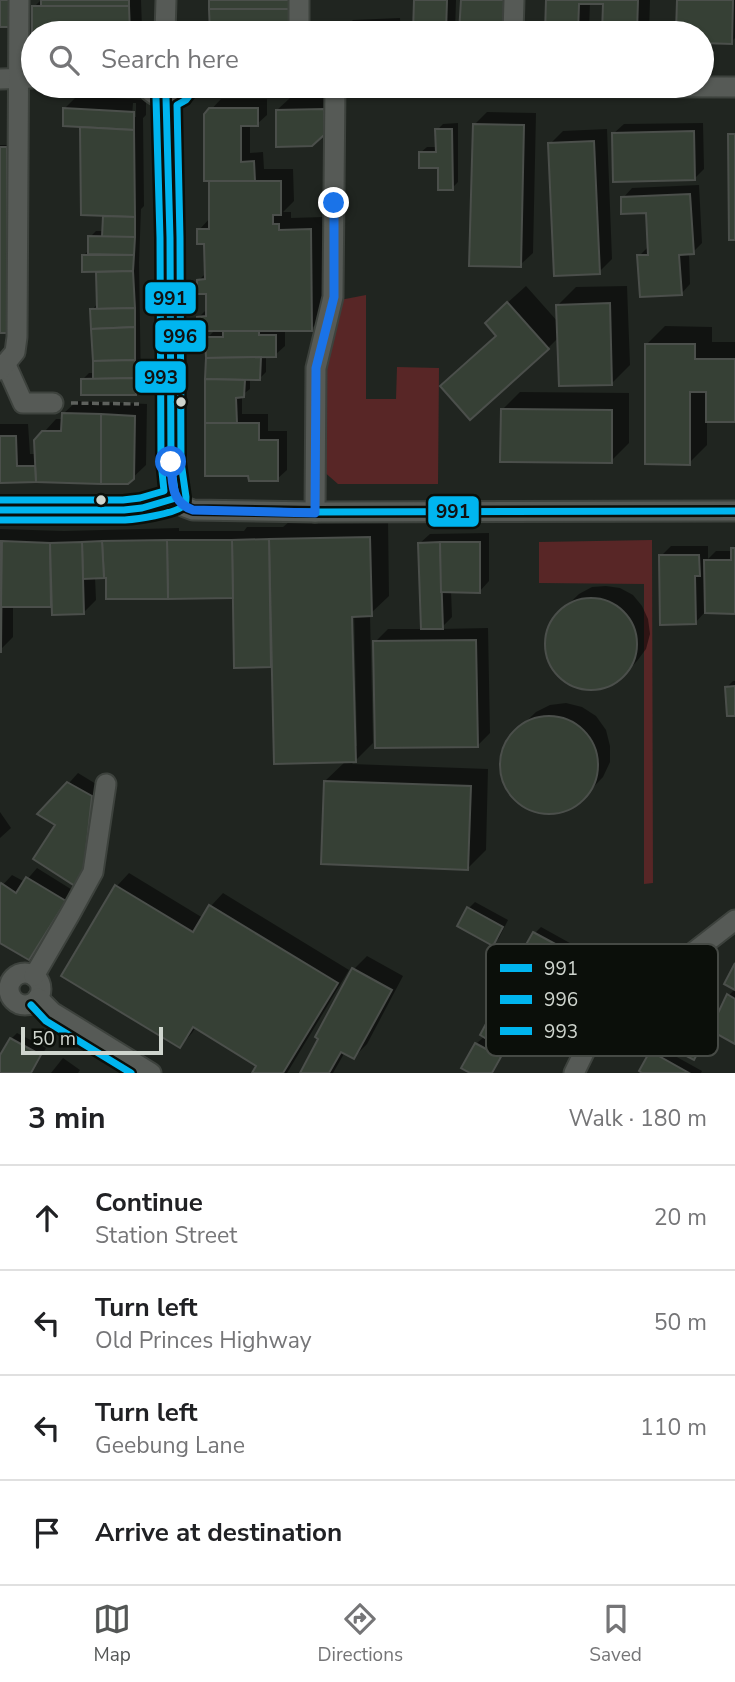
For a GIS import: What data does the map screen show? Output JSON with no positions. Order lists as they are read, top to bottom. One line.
{"lines":["transit line 991","transit line 996","transit line 993"],"legend":["991","996","993"],"scale_bar":"50 m","page":{"search":"Search here","scale":"50 m","heading":["3 min","Walk · 180 m"],"list":[["Continue","Station Street","20 m"],["Turn left","Old Princes Highway","50 m"],["Turn left","Geebung Lane","110 m"],"Arrive at destination"],"nav":["Map","Directions","Saved"]}}
